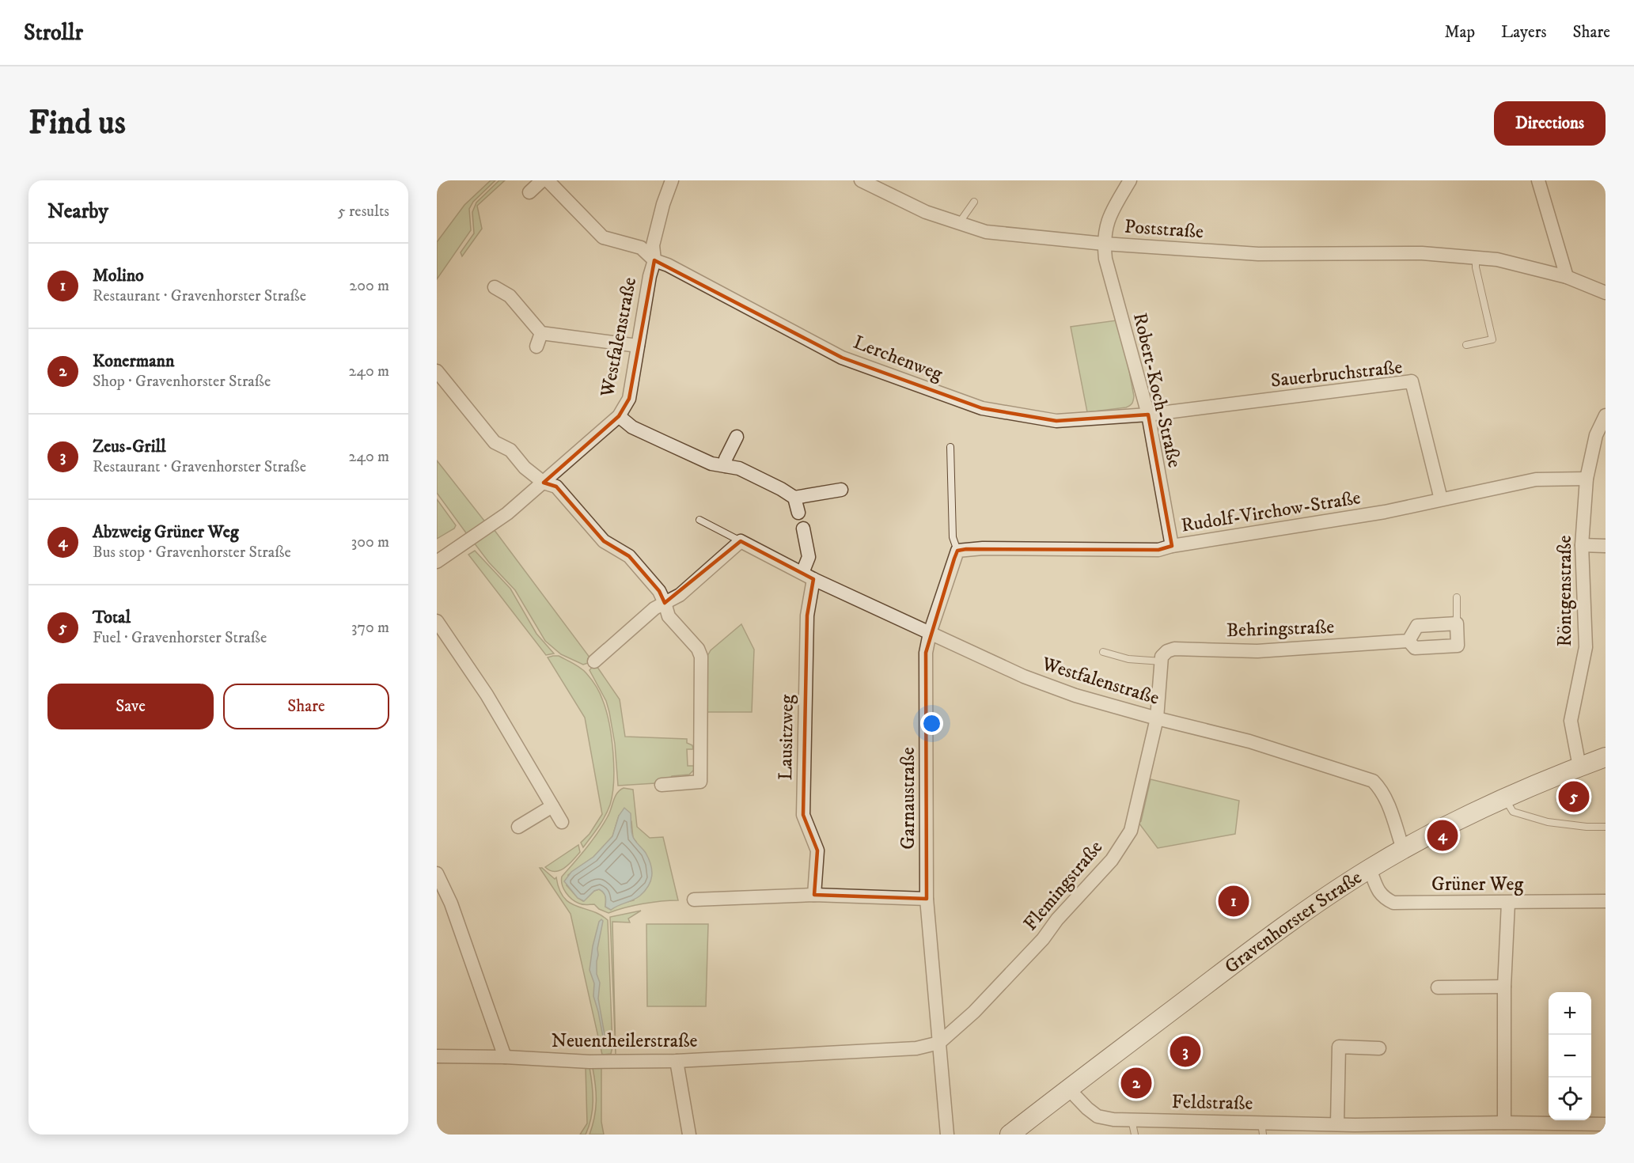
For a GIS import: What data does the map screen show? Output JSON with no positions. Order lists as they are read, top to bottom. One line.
{"streets":{"main road":["Gravenhorster Straße"],"street":["Poststraße","Westfalenstraße","Lerchenweg","Sauerbruchstraße","Robert-Koch-Straße","Rudolf-Virchow-Straße","Röntgenstraße","Behringstraße","Lausitzweg","Garnaustraße","Grüner Weg","Flemingstraße","Neuentheilerstraße","Feldstraße"]},"crossings":[["Poststraße","Robert-Koch-Straße"],["Westfalenstraße","Lerchenweg"],["Westfalenstraße","Lausitzweg"],["Westfalenstraße","Garnaustraße"],["Westfalenstraße","Flemingstraße"],["Westfalenstraße","Gravenhorster Straße"],["Lerchenweg","Sauerbruchstraße"],["Lerchenweg","Robert-Koch-Straße"],["Sauerbruchstraße","Robert-Koch-Straße"],["Sauerbruchstraße","Rudolf-Virchow-Straße"],["Robert-Koch-Straße","Rudolf-Virchow-Straße"],["Rudolf-Virchow-Straße","Röntgenstraße"],["Rudolf-Virchow-Straße","Garnaustraße"],["Röntgenstraße","Gravenhorster Straße"],["Garnaustraße","Flemingstraße"],["Garnaustraße","Neuentheilerstraße"],["Grüner Weg","Gravenhorster Straße"],["Flemingstraße","Neuentheilerstraße"],["Gravenhorster Straße","Feldstraße"]],"page":{"header":"Strollr","nav":["Map","Layers","Share"],"buttons":["Directions",["Save","Share"]],"title":"Find us","heading":["Nearby","5 results"],"list":[{"mark":"1","name":"Molino","note":"Restaurant · Gravenhorster Straße","value":"200 m"},{"mark":"2","name":"Konermann","note":"Shop · Gravenhorster Straße","value":"240 m"},{"mark":"3","name":"Zeus-Grill","note":"Restaurant · Gravenhorster Straße","value":"240 m"},{"mark":"4","name":"Abzweig Grüner Weg","note":"Bus stop · Gravenhorster Straße","value":"300 m"},{"mark":"5","name":"Total","note":"Fuel · Gravenhorster Straße","value":"370 m"}],"pins":["5","4","1","3","2"],"map_buttons":["+","−"]}}
